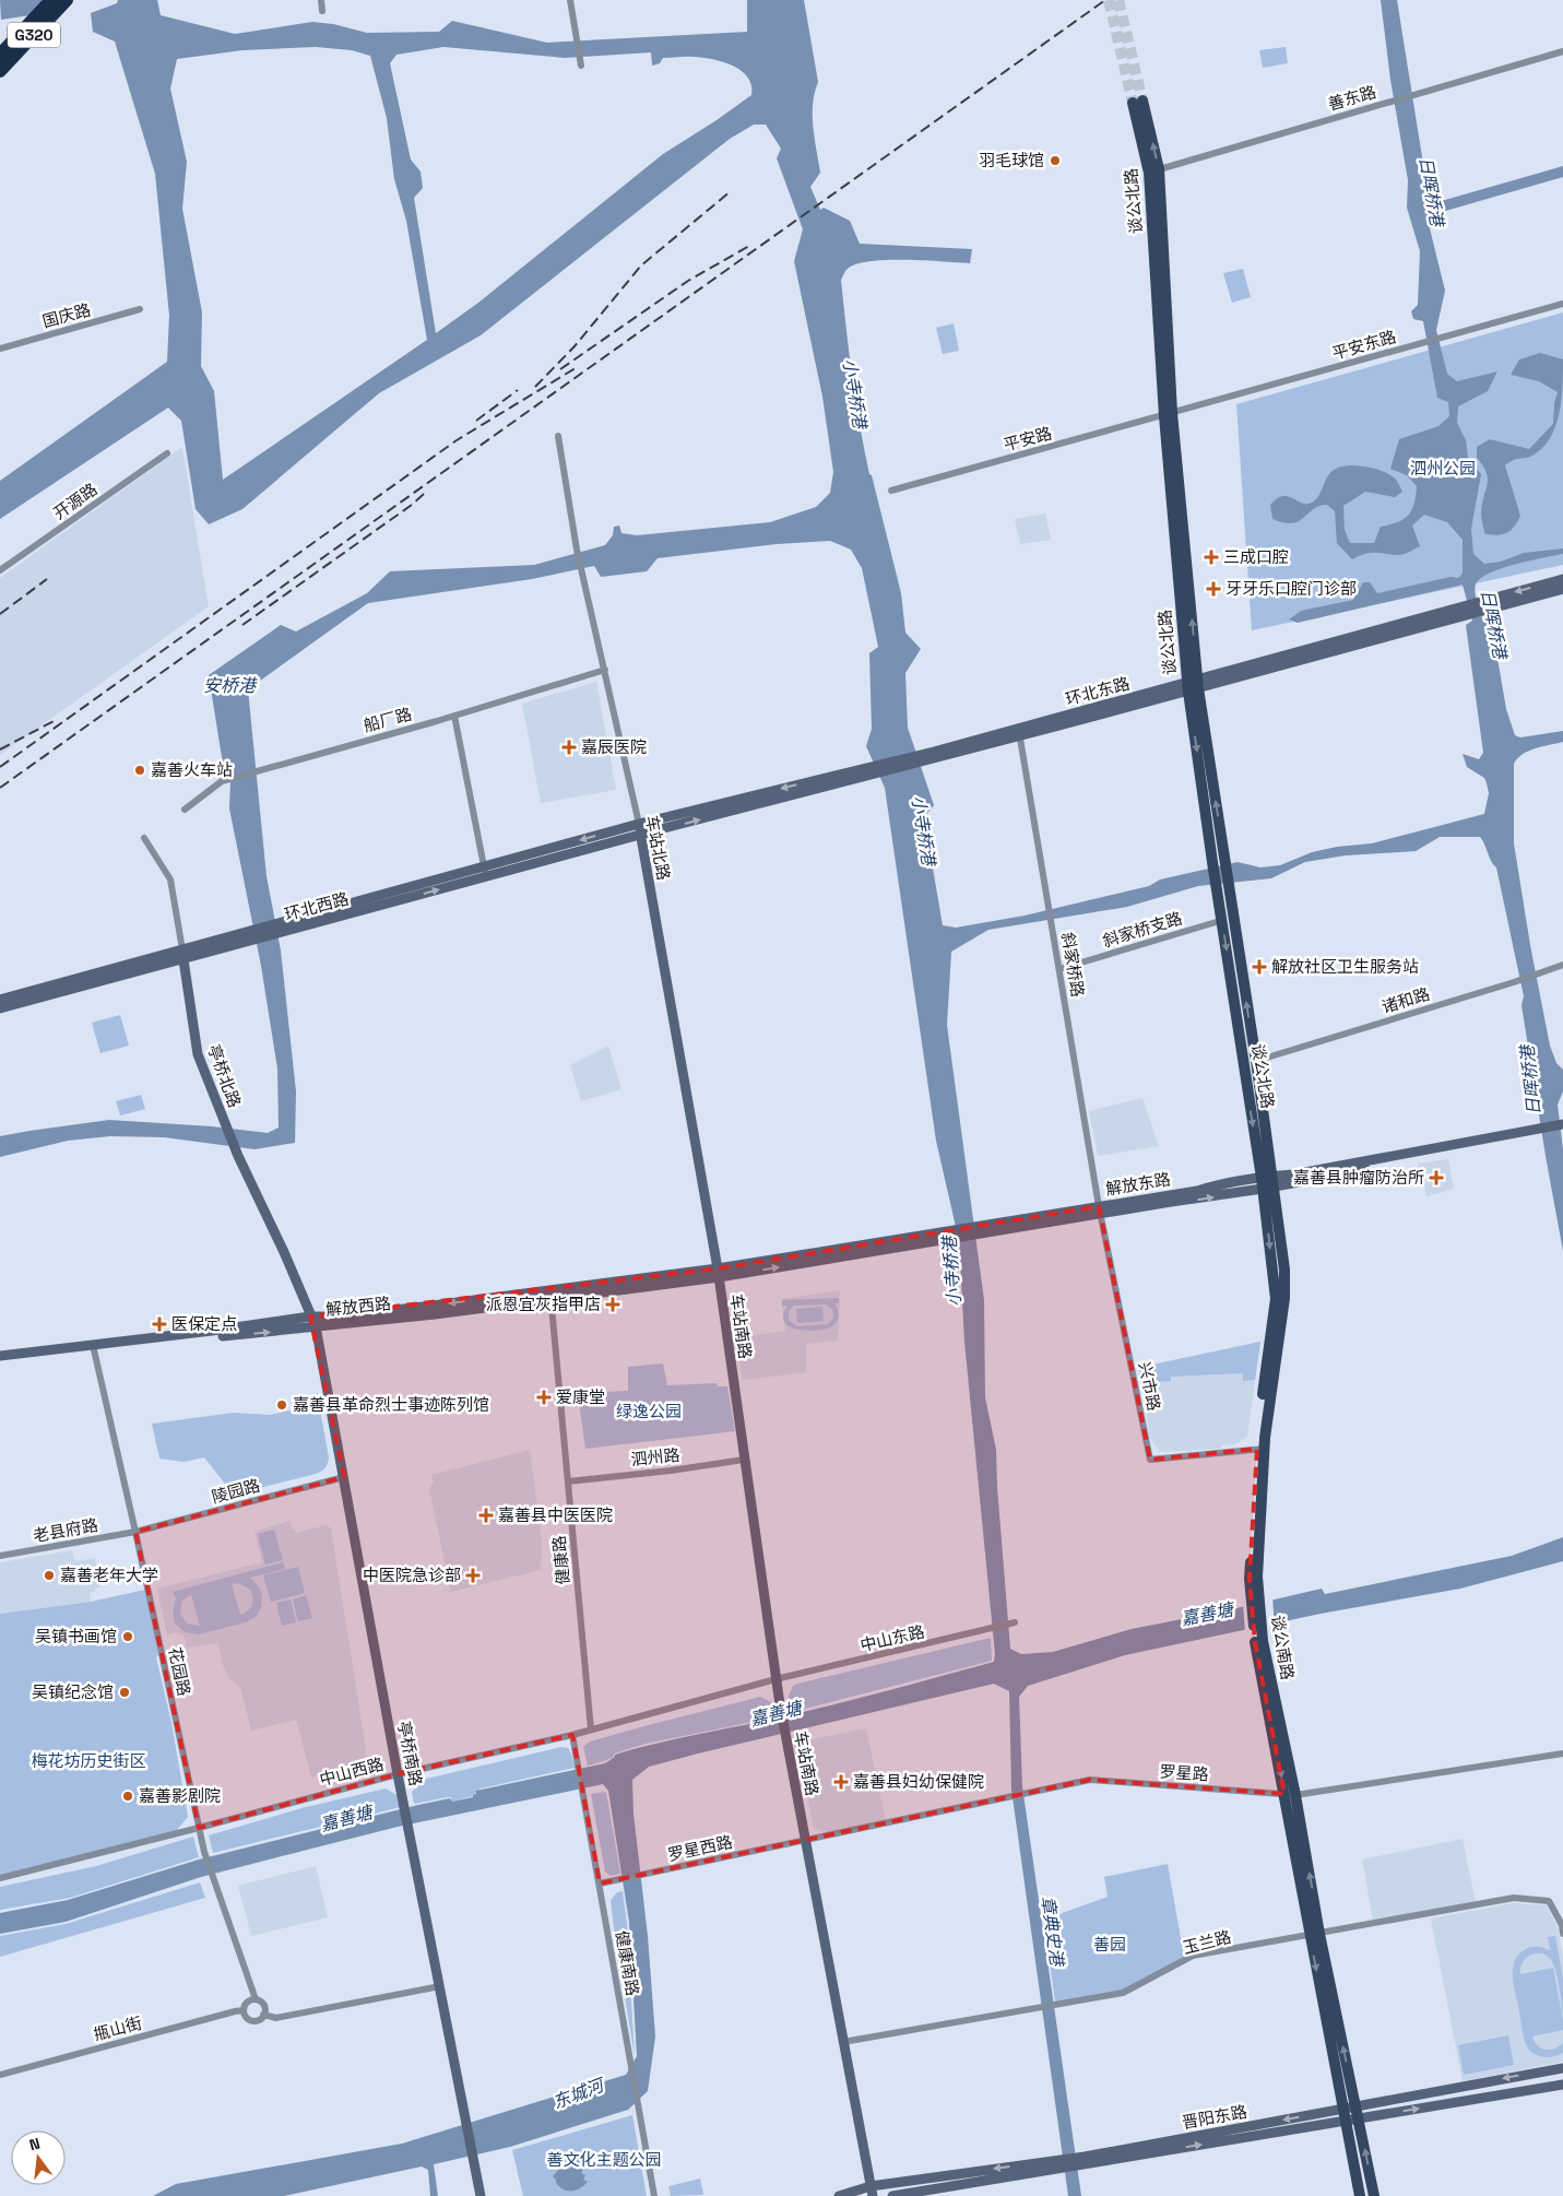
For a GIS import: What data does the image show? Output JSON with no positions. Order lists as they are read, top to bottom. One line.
{"streets":{"highway":["G320"],"main road":["谈公北路","谈公南路"],"street":["善东路","国庆路","平安东路","平安路","开源路","环北东路","船厂路","车站北路","环北西路","斜家桥支路","斜家桥路","诸和路","亭桥北路","解放东路","解放西路","车站南路","兴市路","泗州路","陵园路","老县府路","健康路","中山东路","花园路","亭桥南路","中山西路","罗星路","罗星西路","玉兰路","健康南路","甁山街","晋阳东路"]},"crossings":[["善东路","谈公北路"],["谈公北路","平安东路"],["谈公北路","平安路"],["谈公北路","环北东路"],["谈公北路","斜家桥支路"],["谈公北路","诸和路"],["谈公北路","解放东路"],["谈公北路","谈公南路"],["平安东路","平安路"],["环北东路","车站北路"],["环北东路","环北西路"],["环北东路","斜家桥路"],["船厂路","车站北路"],["车站北路","环北西路"],["车站北路","解放东路"],["车站北路","解放西路"],["车站北路","车站南路"],["环北西路","亭桥北路"],["斜家桥支路","斜家桥路"],["斜家桥路","解放东路"],["斜家桥路","兴市路"],["亭桥北路","解放西路"],["亭桥北路","亭桥南路"],["解放东路","解放西路"],["解放东路","车站南路"],["解放东路","兴市路"],["解放东路","谈公南路"],["解放西路","车站南路"],["解放西路","健康路"],["解放西路","花园路"],["解放西路","亭桥南路"],["车站南路","泗州路"],["车站南路","中山东路"],["车站南路","中山西路"],["车站南路","罗星路"],["车站南路","罗星西路"],["车站南路","玉兰路"],["车站南路","晋阳东路"],["兴市路","谈公南路"],["泗州路","健康路"],["陵园路","老县府路"],["陵园路","花园路"],["陵园路","亭桥南路"],["老县府路","花园路"],["健康路","中山西路"],["中山东路","中山西路"],["谈公南路","罗星路"],["谈公南路","玉兰路"],["谈公南路","晋阳东路"],["花园路","中山西路"],["花园路","甁山街"],["亭桥南路","中山西路"],["中山西路","健康南路"],["罗星路","罗星西路"],["罗星西路","健康南路"]],"water":["日晖桥港","小寺桥港","安桥港","嘉善塘","章典史港","东城河"],"parks":["泗州公园","绿逸公园","梅花坊历史街区","善园","善文化主题公园"],"places":{"other":["羽毛球馆","嘉善火车站","嘉善县革命烈士事迹陈列馆","嘉善老年大学","吴镇书画馆","吴镇纪念馆","嘉善影剧院"],"health":["三成口腔","牙牙乐口腔门诊部","嘉辰医院","解放社区卫生服务站","嘉善县肿瘤防治所","派恩宜灰指甲店","医保定点","爱康堂","嘉善县中医医院","中医院急诊部","嘉善县妇幼保健院"]},"north":"top"}
